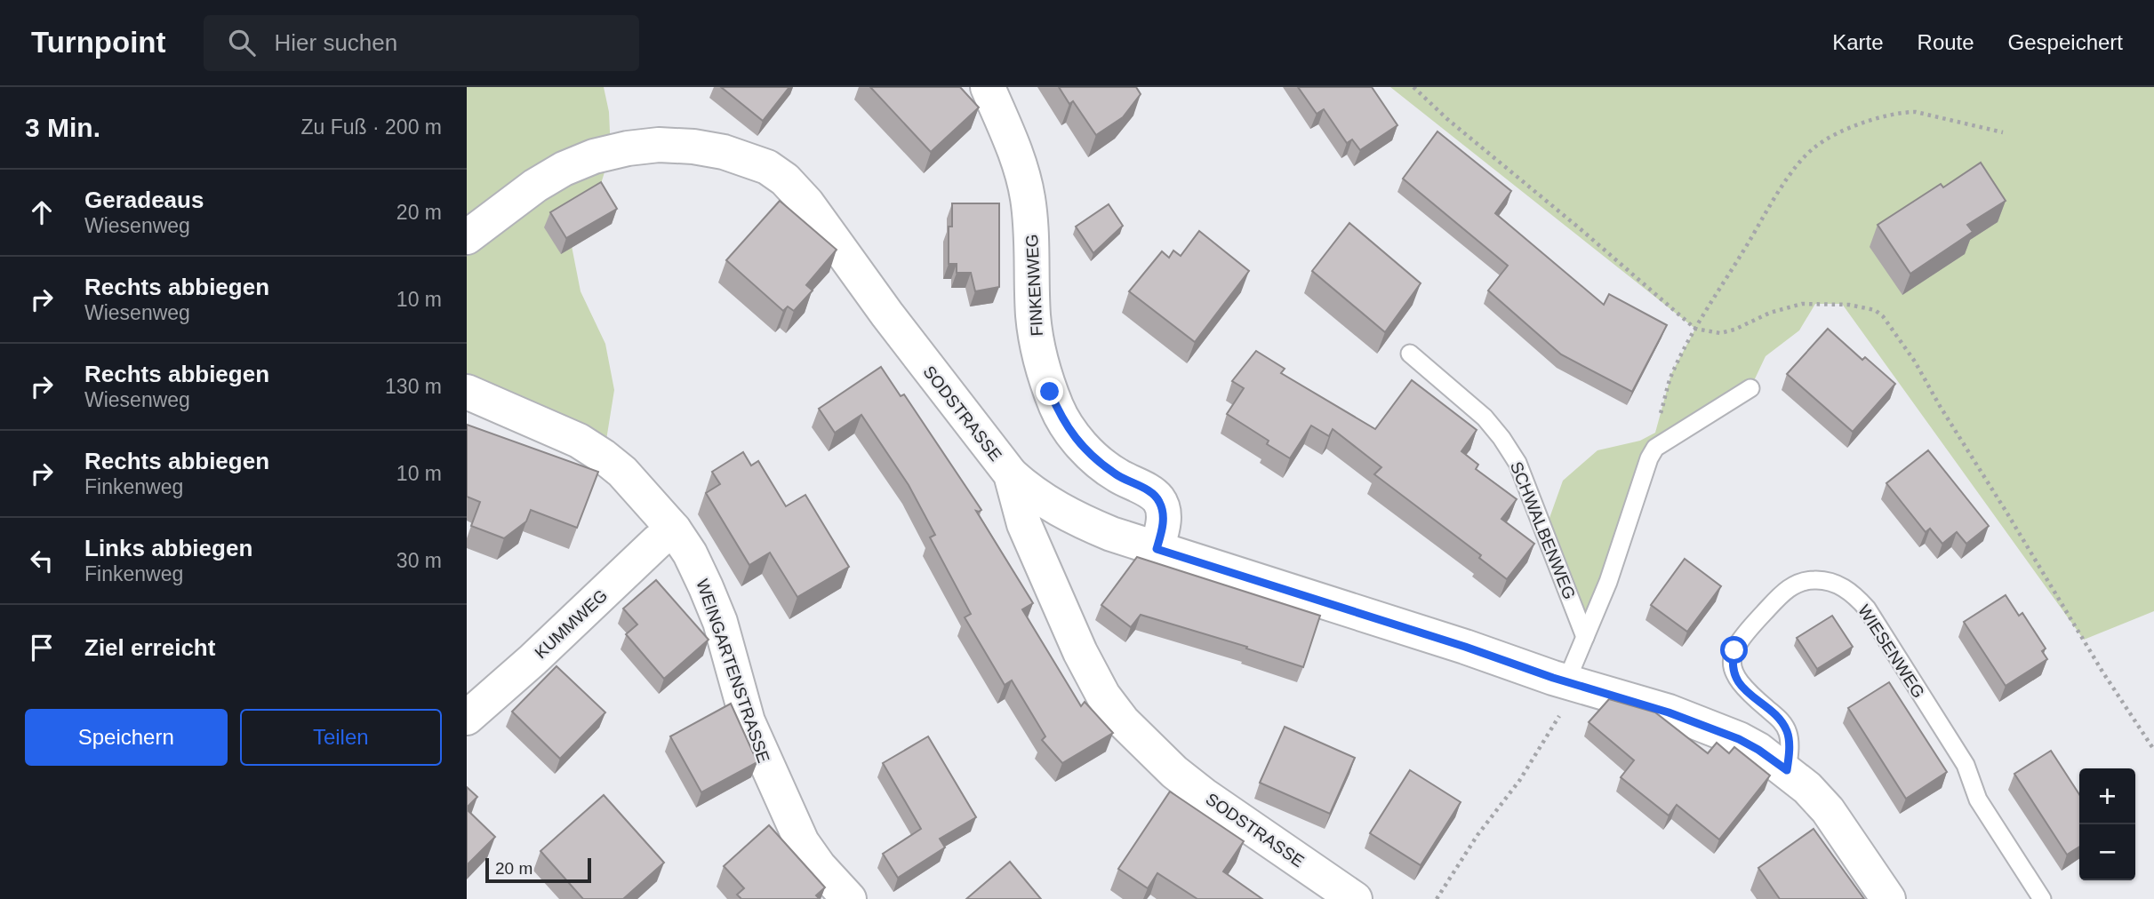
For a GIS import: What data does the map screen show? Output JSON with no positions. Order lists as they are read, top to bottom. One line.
{"streets":{"street":["FINKENWEG","SODSTRASSE","KUMMWEG","WEINGARTENSTRASSE"],"lane":["SCHWALBENWEG","WIESENWEG"]},"crossings":[["KUMMWEG","WEINGARTENSTRASSE"]],"scale_bar":"20 m","page":{"header":"Turnpoint","search":"Hier suchen","nav":["Karte","Route","Gespeichert"],"heading":["3 Min.","Zu Fuß · 200 m"],"list":[["Geradeaus","Wiesenweg","20 m"],["Rechts abbiegen","Wiesenweg","10 m"],["Rechts abbiegen","Wiesenweg","130 m"],["Rechts abbiegen","Finkenweg","10 m"],["Links abbiegen","Finkenweg","30 m"],"Ziel erreicht"],"buttons":["Speichern","Teilen"],"map_buttons":["+","−"],"scale":"20 m"}}
